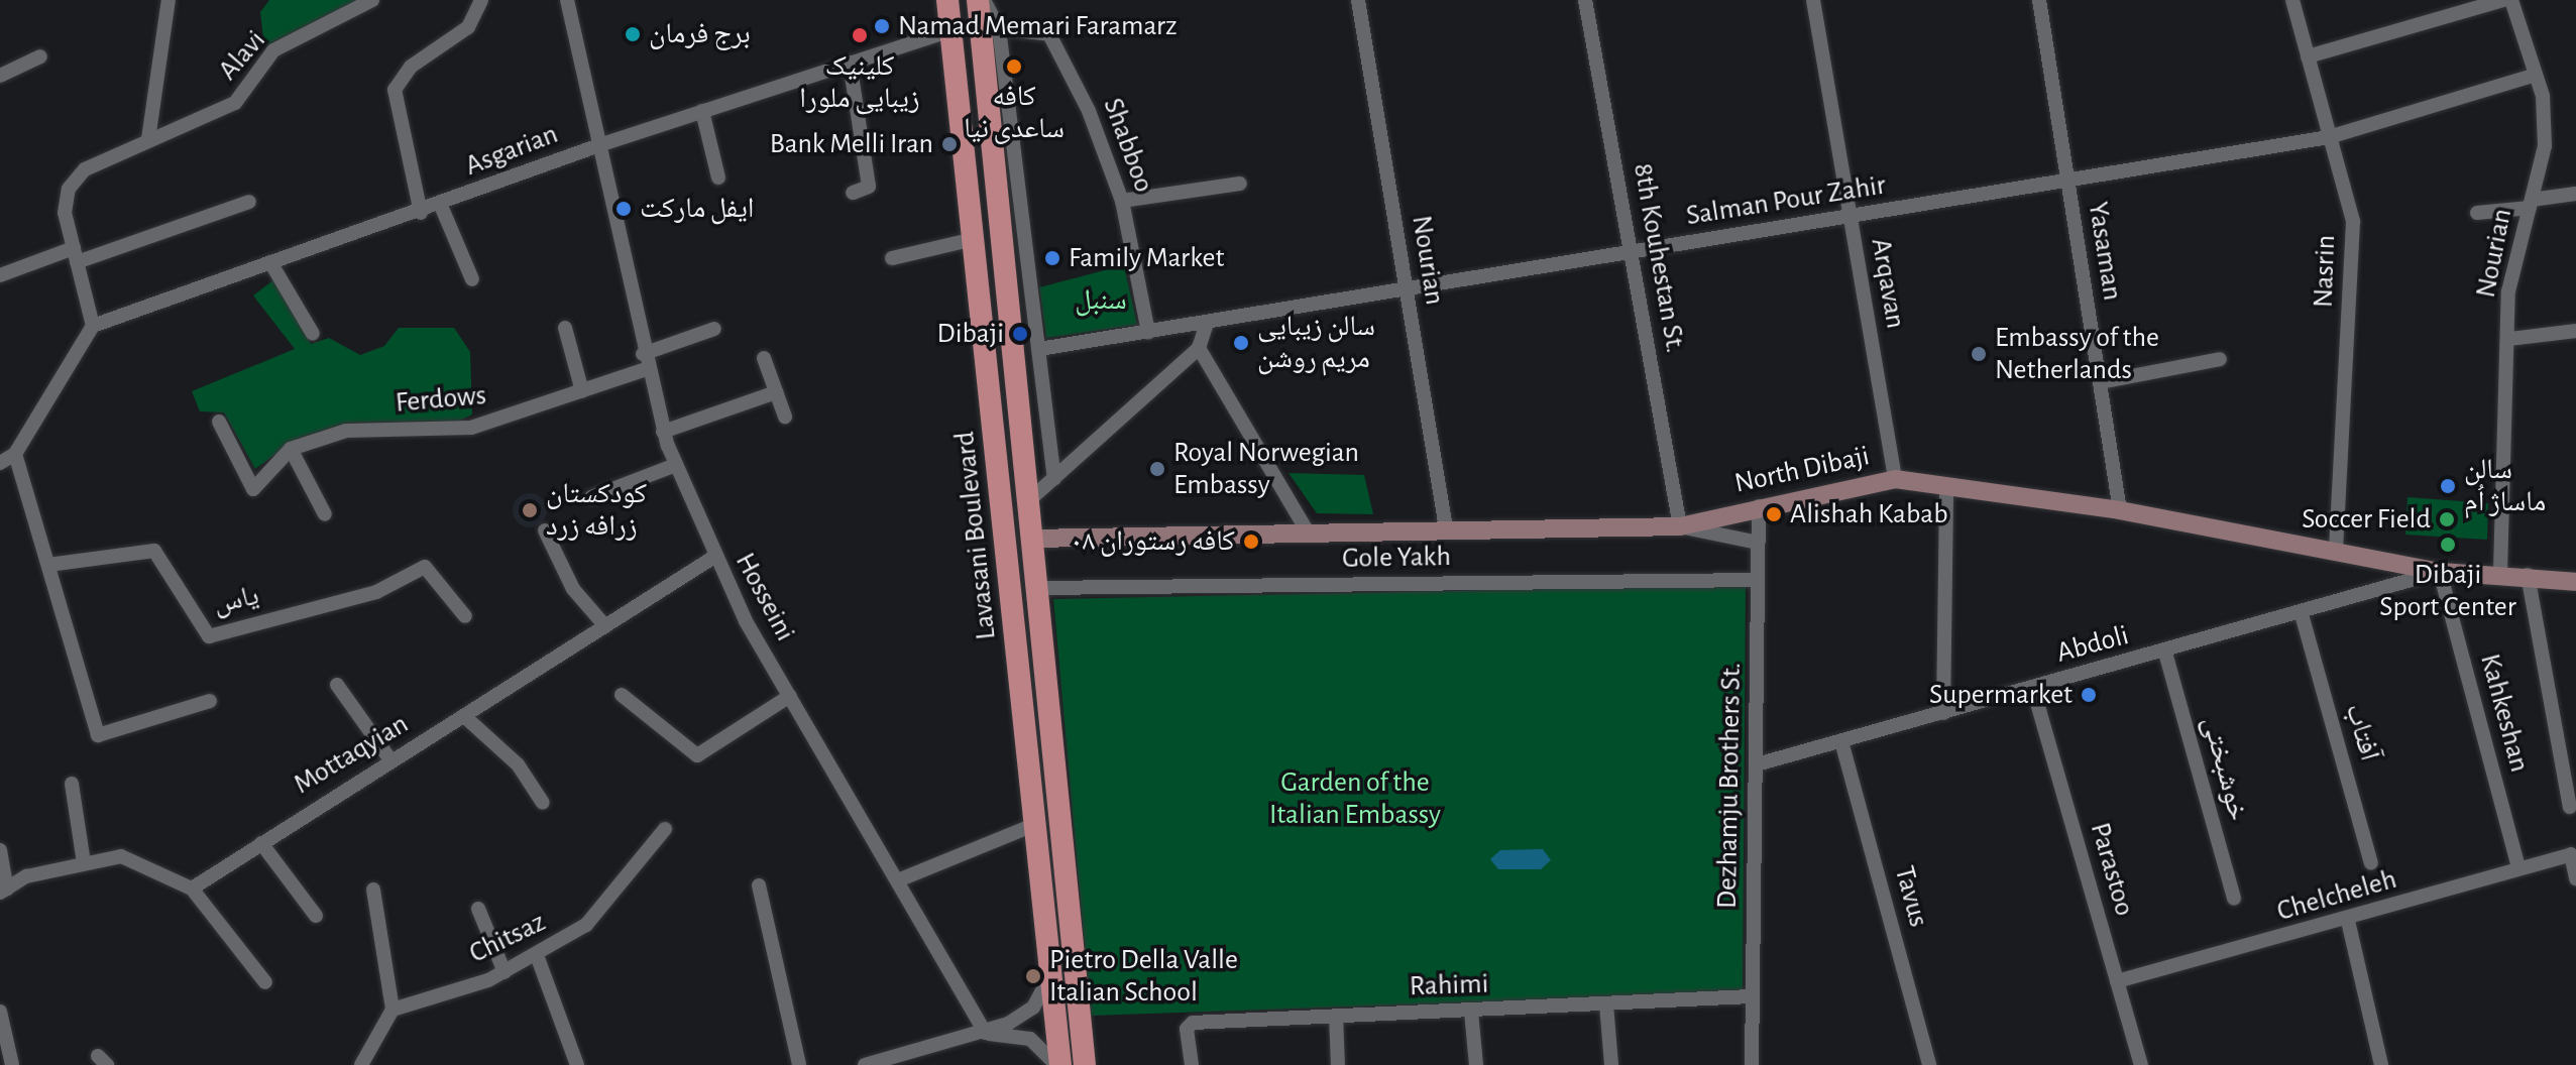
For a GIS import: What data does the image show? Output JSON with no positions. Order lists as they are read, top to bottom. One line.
{"streets":{"main road":["North Dibaji","Lavasani Boulevard"],"street":["Alavi","Shabboo","Asgarian","Salman Pour Zahir","Yasaman","Nourian","8th Kouhestan St.","Nasrin","Arqavan","Ferdows","Gole Yakh","Hosseini","یاس","Abdoli","Kahkeshan","آفتاب","Mottaqyian","خوشبختی","Dezhamju Brothers St.","Parastoo","Chelcheleh","Tavus","Chitsaz","Rahimi"]},"crossings":[["Alavi","Asgarian"],["Shabboo","Salman Pour Zahir"],["Asgarian","Lavasani Boulevard"],["Asgarian","Hosseini"],["Salman Pour Zahir","Yasaman"],["Salman Pour Zahir","Nourian"],["Salman Pour Zahir","8th Kouhestan St."],["Salman Pour Zahir","Nasrin"],["Salman Pour Zahir","Arqavan"],["Yasaman","North Dibaji"],["Nourian","North Dibaji"],["8th Kouhestan St.","North Dibaji"],["Nasrin","North Dibaji"],["Arqavan","North Dibaji"],["Ferdows","Hosseini"],["North Dibaji","Lavasani Boulevard"],["North Dibaji","Abdoli"],["North Dibaji","Kahkeshan"],["North Dibaji","Dezhamju Brothers St."],["Lavasani Boulevard","Gole Yakh"],["Gole Yakh","Dezhamju Brothers St."],["Hosseini","Mottaqyian"],["Abdoli","Kahkeshan"],["Abdoli","آفتاب"],["Abdoli","خوشبختی"],["Abdoli","Dezhamju Brothers St."],["Abdoli","Parastoo"],["Abdoli","Tavus"],["Kahkeshan","Chelcheleh"],["Dezhamju Brothers St.","Rahimi"],["Parastoo","Chelcheleh"]],"parks":["سنبل","Garden of the Italian Embassy"],"places":["Namad Memari Faramarz","برج فرمان","کلینیک زیبایی ملورا","کافه ساعدی نیا","Bank Melli Iran","ایفل مارکت","Family Market","Dibaji","سالن زیبایی مریم روشن","Embassy of the Netherlands","Royal Norwegian Embassy","سالن ماساژ اُم","کودکستان زرافه زرد","Alishah Kabab","Soccer Field","کافه رستوران ٠٨","Dibaji Sport Center","Supermarket","Pietro Della Valle Italian School"]}
